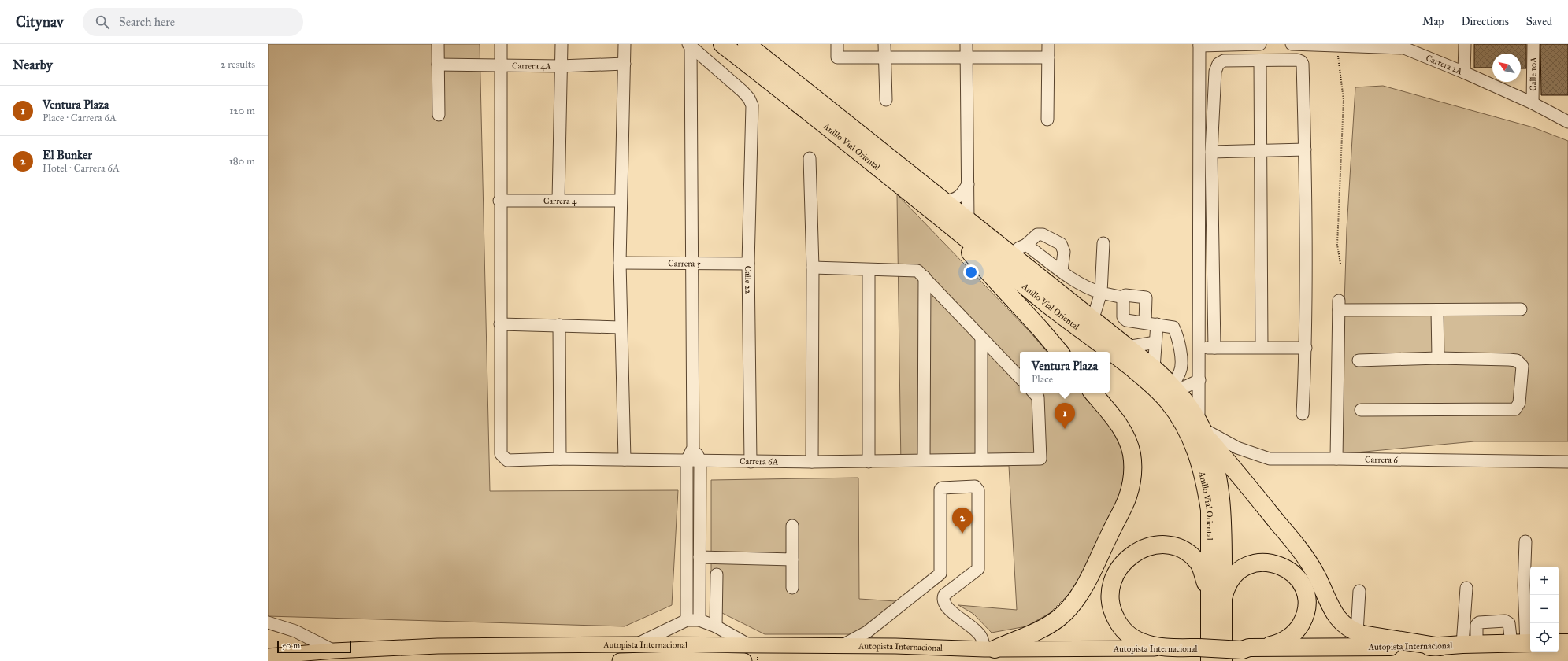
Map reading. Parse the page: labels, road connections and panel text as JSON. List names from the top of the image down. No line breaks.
{"streets":{"highway":["Anillo Vial Oriental","Autopista Internacional"],"street":["Carrera 2A","Carrera 4A","Calle 10A","Carrera 4","Carrera 5","Calle 22","Carrera 6","Carrera 6A"]},"crossings":[["Carrera 2A","Calle 10A"],["Anillo Vial Oriental","Carrera 6"],["Carrera 5","Calle 22"],["Calle 22","Carrera 6A"]],"scale_bar":"50 m","north":"top left","page":{"header":"Citynav","search":"Search here","nav":["Map","Directions","Saved"],"heading":["Nearby","2 results"],"list":[{"mark":"1","name":"Ventura Plaza","note":"Place · Carrera 6A","value":"120 m"},{"mark":"2","name":"El Bunker","note":"Hotel · Carrera 6A","value":"180 m"}],"popup":["Ventura Plaza","Place"],"pins":["1","2"],"map_buttons":["+","−"],"scale":"50 m"}}
